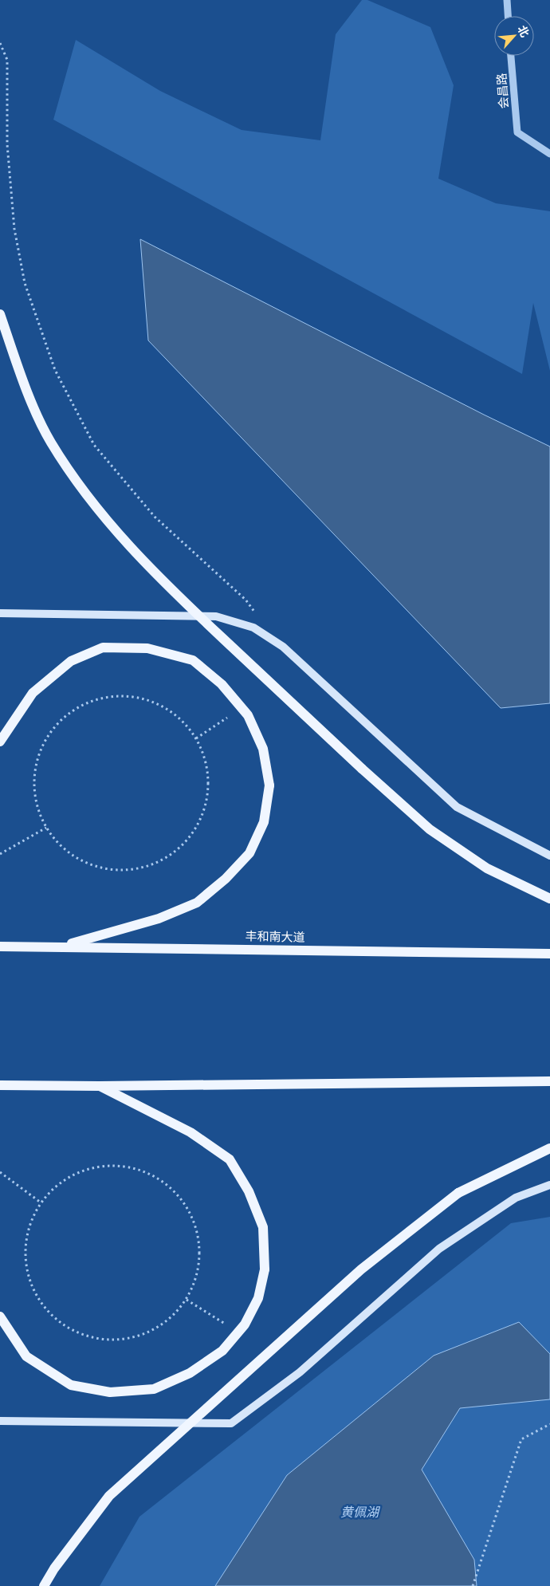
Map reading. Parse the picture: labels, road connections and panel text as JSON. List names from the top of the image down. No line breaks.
{"streets":{"main road":["丰和南大道"],"street":["会昌路"]},"water":["黄佩湖"],"north":"top right"}
